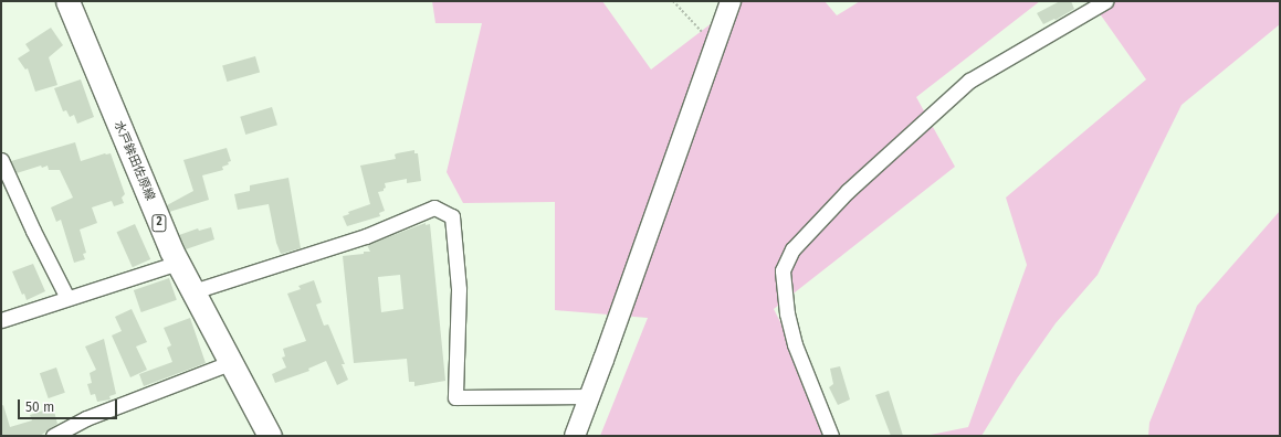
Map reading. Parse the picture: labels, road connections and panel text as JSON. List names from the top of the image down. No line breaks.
{"streets":{"main road":["水戸鉾田佐原線","2"]},"scale_bar":"50 m"}
